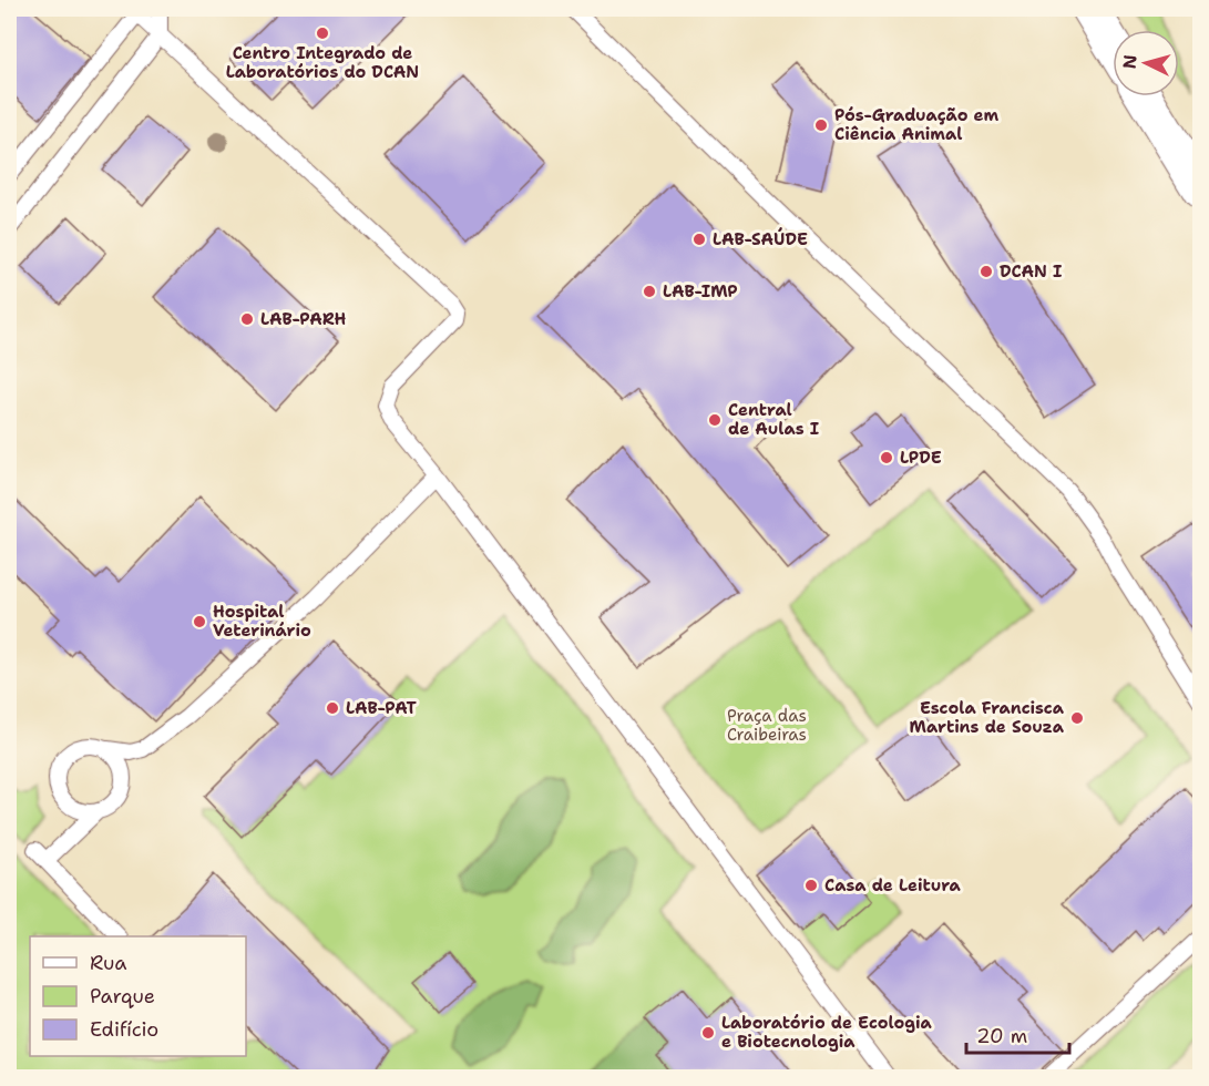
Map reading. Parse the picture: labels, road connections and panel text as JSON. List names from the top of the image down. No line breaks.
{"parks":["Praça das Craibeiras"],"places":["Centro Integrado de Laboratórios do DCAN","Pós-Graduação em Ciência Animal","LAB-SAÚDE","DCAN I","LAB-IMP","LAB-PARH","Central de Aulas I","LPDE","Hospital Veterinário","LAB-PAT","Escola Francisca Martins de Souza","Casa de Leitura","Laboratório de Ecologia e Biotecnologia"],"legend":["Rua","Parque","Edifício"],"scale_bar":"20 m","north":"left"}
